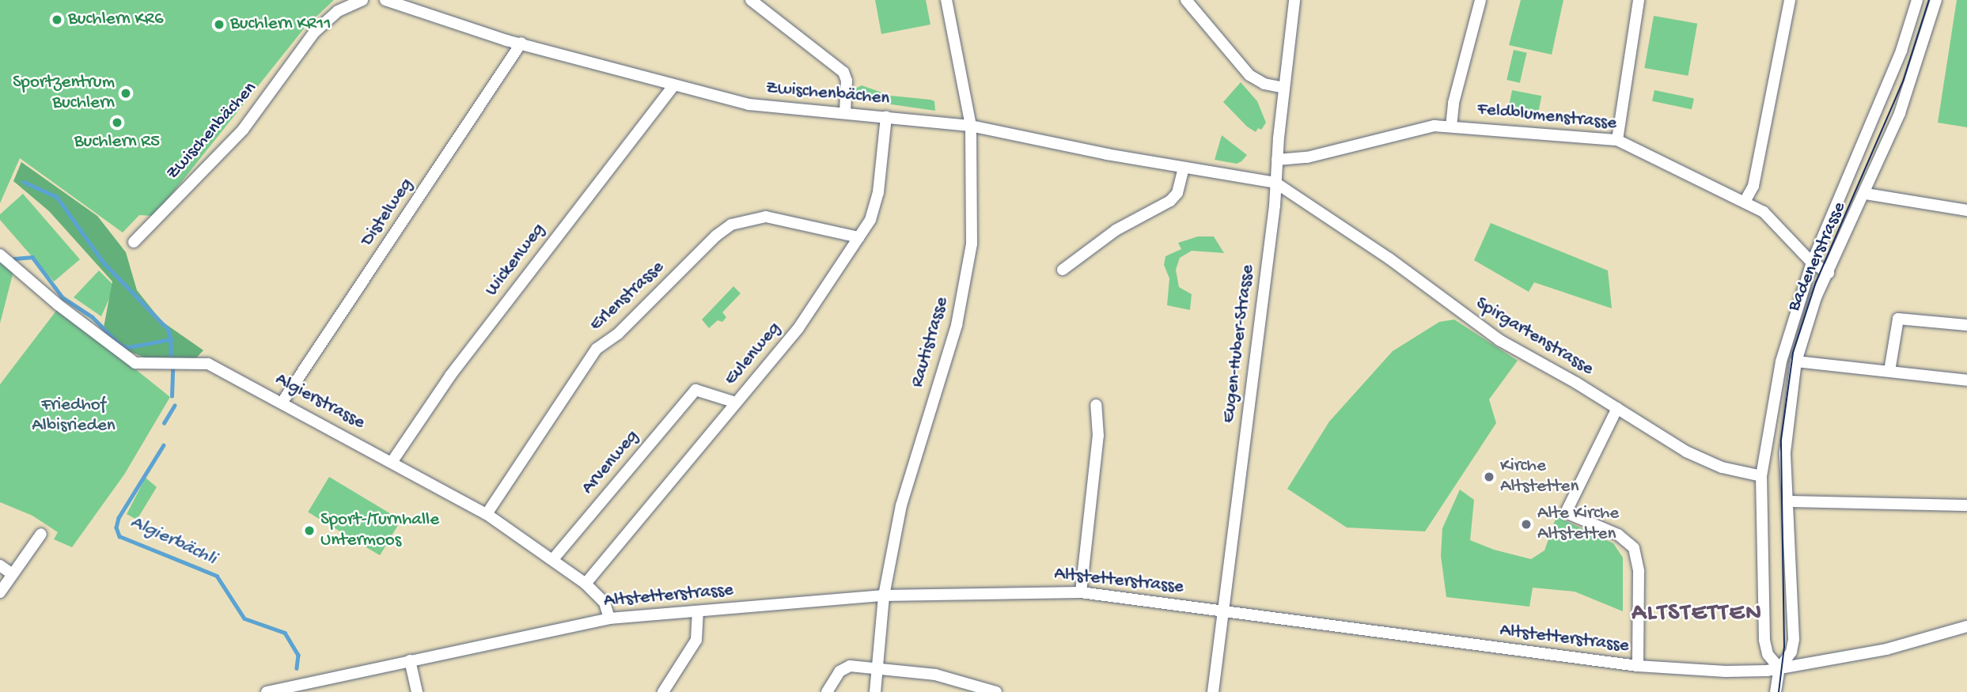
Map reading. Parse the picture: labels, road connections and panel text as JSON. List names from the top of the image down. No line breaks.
{"streets":{"street":["Zwischenbächen","Feldblumenstrasse","Distelweg","Badenerstrasse","Wickenweg","Erlenstrasse","Spirgartenstrasse","Rautistrasse","Eugen-Huber-Strasse","Eulenweg","Algierstrasse","Arvenweg","Altstetterstrasse"]},"crossings":[["Zwischenbächen","Distelweg"],["Zwischenbächen","Wickenweg"],["Zwischenbächen","Spirgartenstrasse"],["Zwischenbächen","Rautistrasse"],["Zwischenbächen","Eugen-Huber-Strasse"],["Zwischenbächen","Eulenweg"],["Feldblumenstrasse","Badenerstrasse"],["Feldblumenstrasse","Eugen-Huber-Strasse"],["Distelweg","Algierstrasse"],["Badenerstrasse","Spirgartenstrasse"],["Badenerstrasse","Altstetterstrasse"],["Wickenweg","Algierstrasse"],["Erlenstrasse","Eulenweg"],["Erlenstrasse","Algierstrasse"],["Spirgartenstrasse","Eugen-Huber-Strasse"],["Rautistrasse","Altstetterstrasse"],["Eugen-Huber-Strasse","Altstetterstrasse"],["Eulenweg","Algierstrasse"],["Eulenweg","Arvenweg"],["Algierstrasse","Arvenweg"],["Algierstrasse","Altstetterstrasse"]],"districts":["ALTSTETTEN"],"water":["Algierbächli"],"parks":["Friedhof Albisrieden"],"places":["Buchlern KR6","Buchlern KR11","Sportzentrum Buchlern","Buchlern R5","Kirche Altstetten","Alte Kirche Altstetten","Sport-/Turnhalle Untermoos"]}
